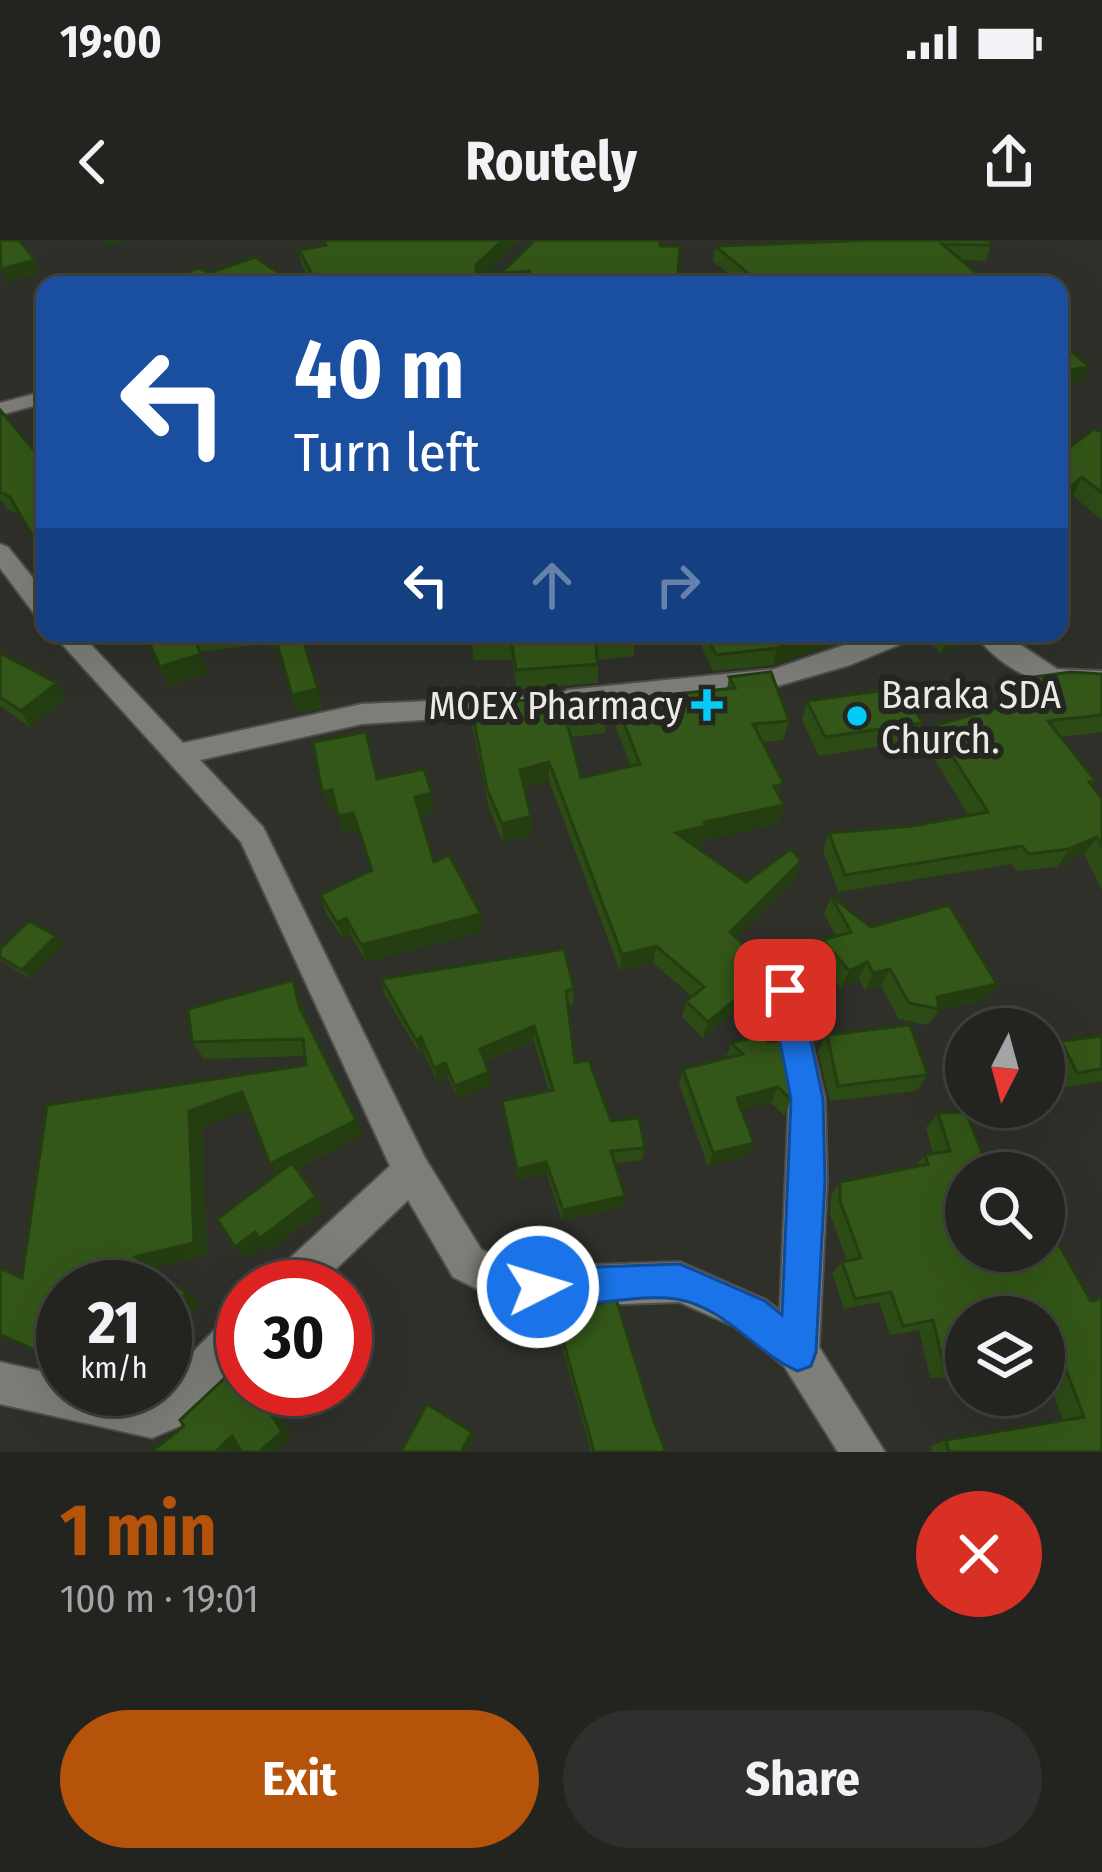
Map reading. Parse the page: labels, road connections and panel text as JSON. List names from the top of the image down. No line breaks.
{"places":{"health":["MOEX Pharmacy"],"other":["Baraka SDA Church."]},"north":"bottom","page":{"status":"19:00","header":"Routely","turn":["40 m","Turn left"],"speed":"21 km/h","limit":"30","heading":["1 min","100 m · 19:01"],"buttons":["Exit","Share"]}}
